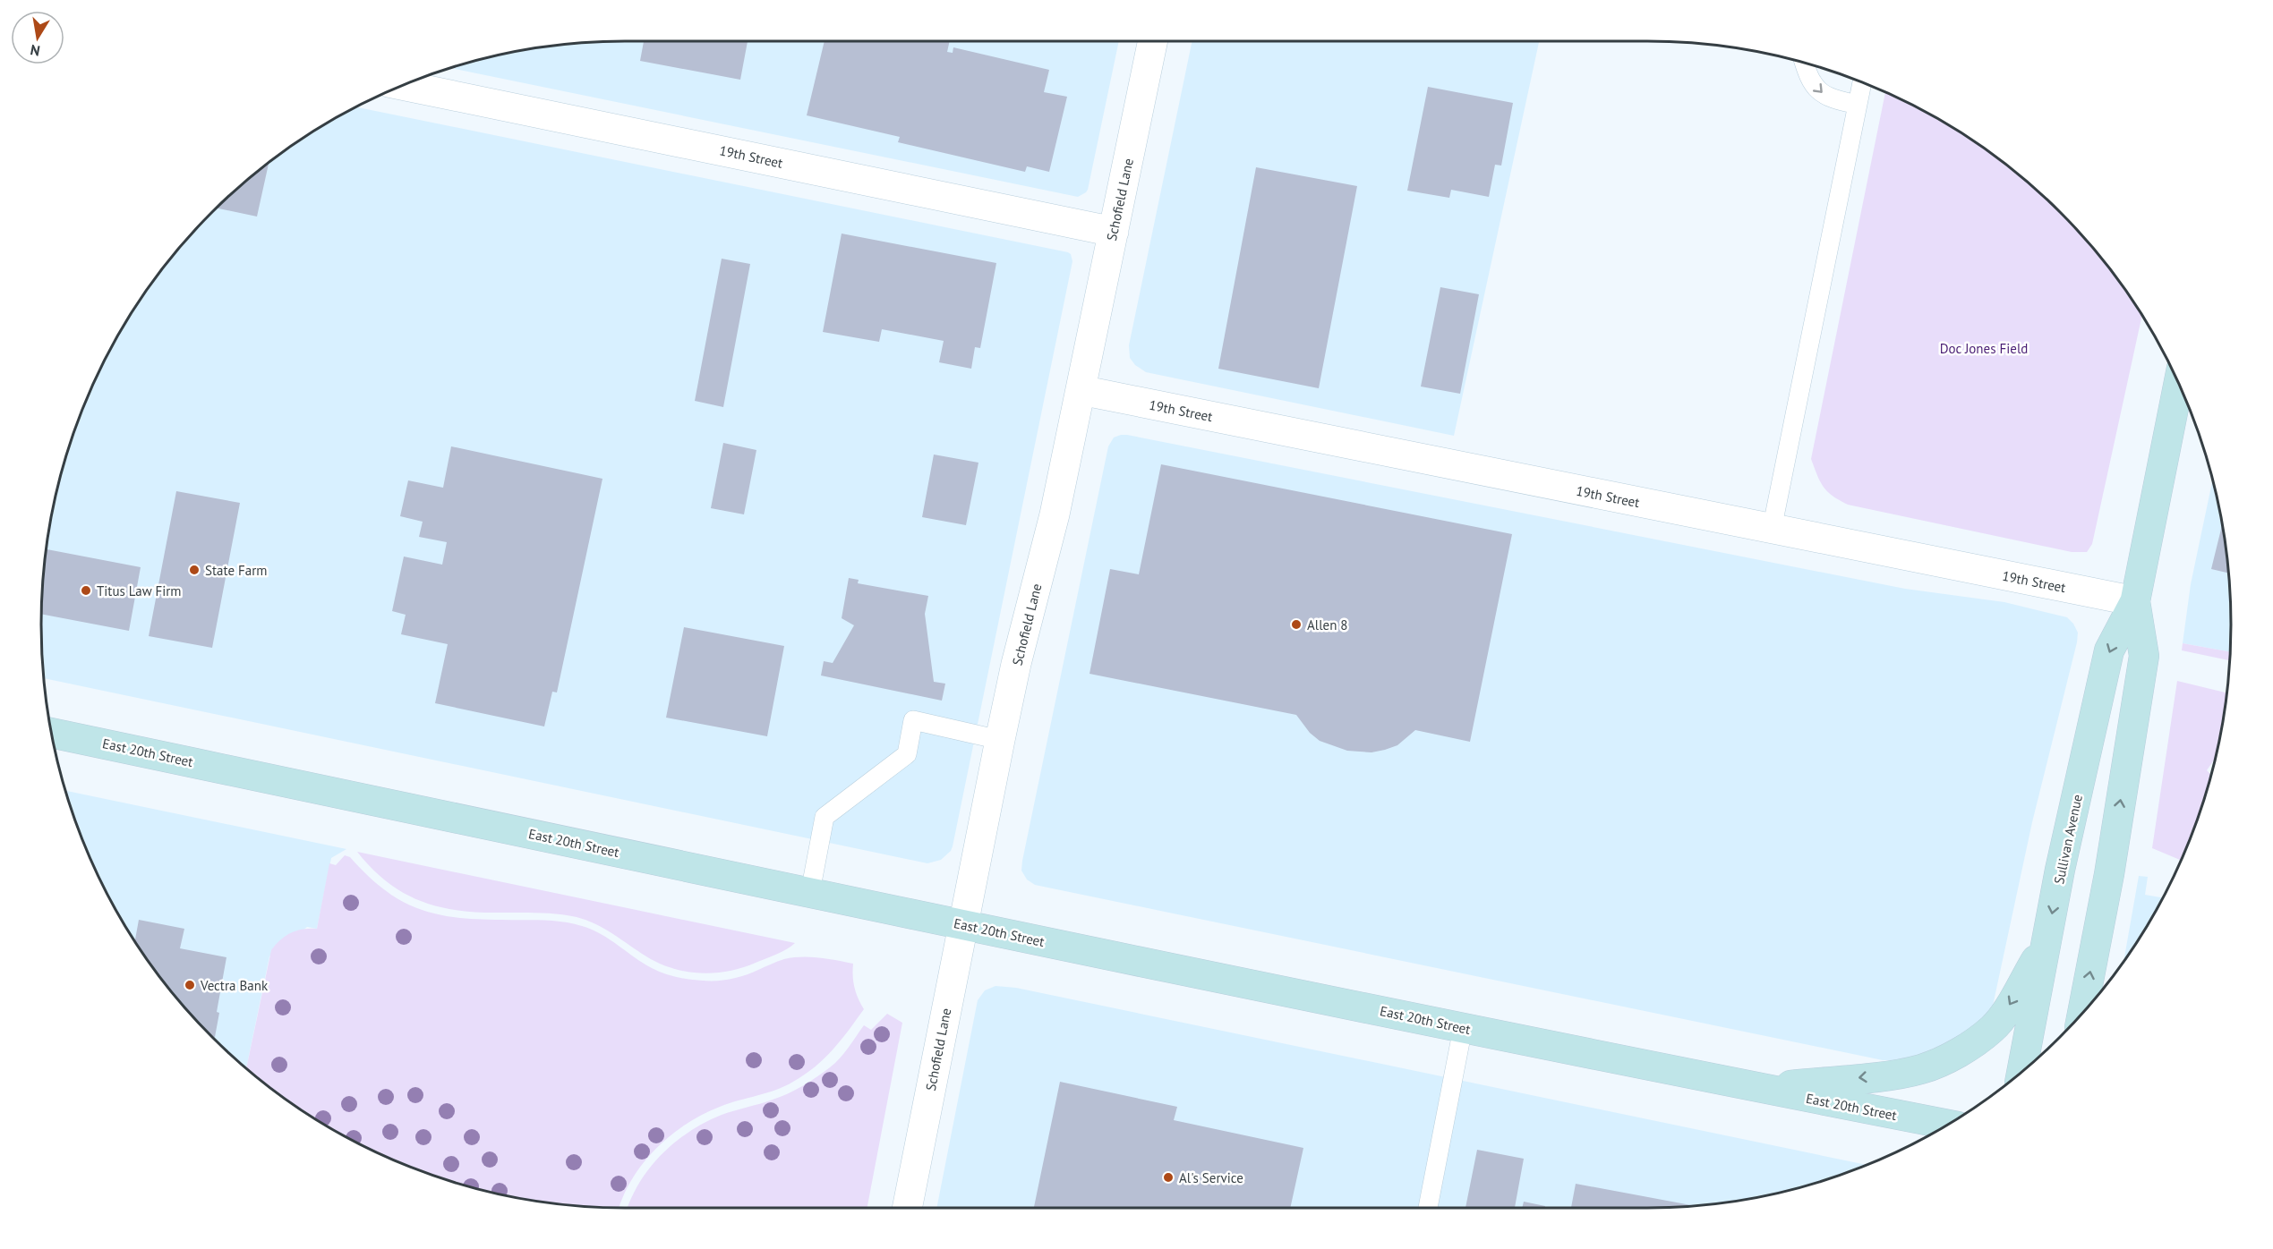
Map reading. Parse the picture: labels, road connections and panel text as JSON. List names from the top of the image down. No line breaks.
{"streets":{"main road":["East 20th Street","Sullivan Avenue"],"street":["19th Street","Schofield Lane"]},"crossings":[["19th Street","Schofield Lane"],["19th Street","Sullivan Avenue"],["Schofield Lane","East 20th Street"]],"parks":["Doc Jones Field"],"places":["State Farm","Titus Law Firm","Allen 8","Vectra Bank","Al's Service"],"north":"bottom"}
